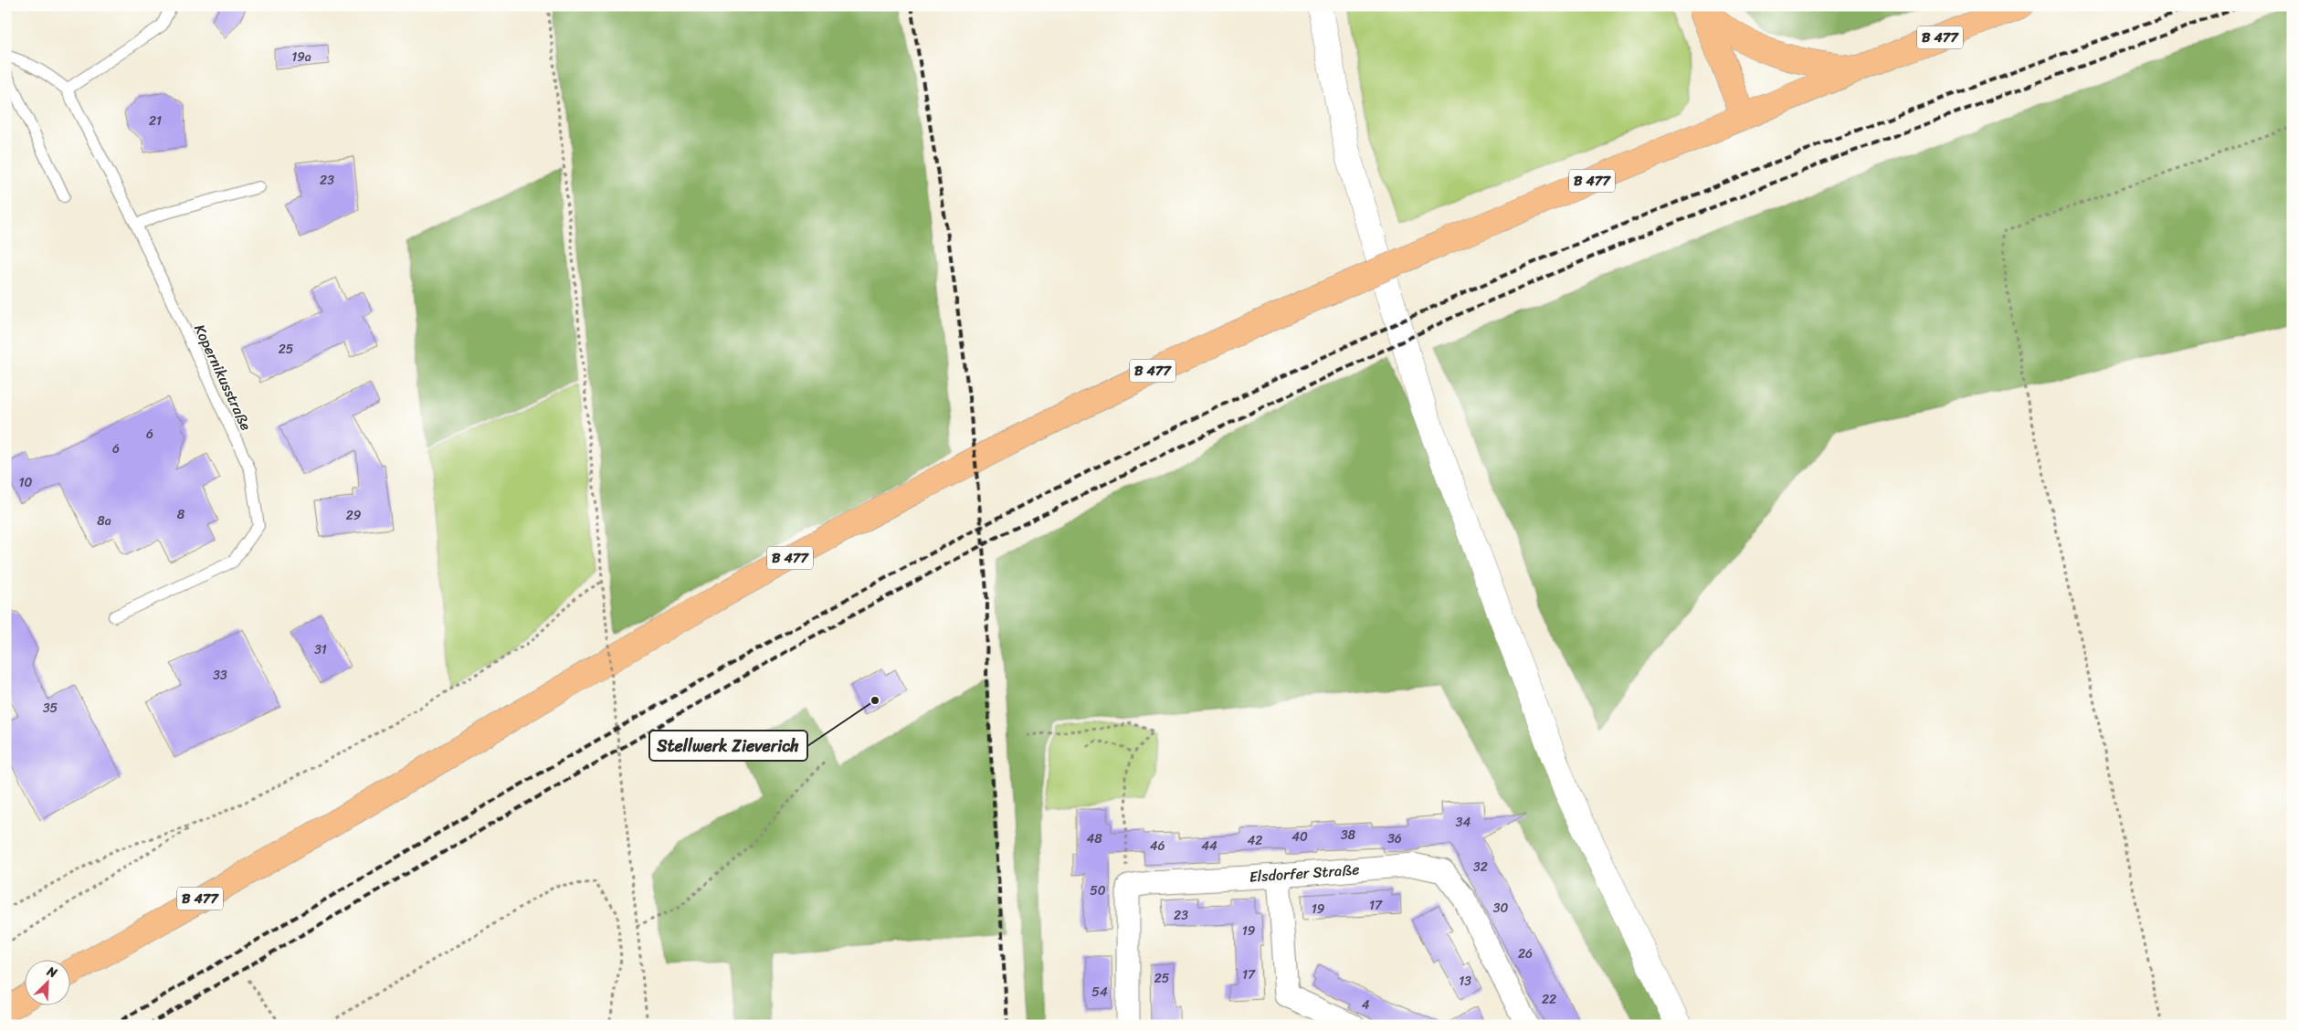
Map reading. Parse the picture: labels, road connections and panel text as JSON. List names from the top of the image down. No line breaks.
{"streets":{"main road":["B 477"],"street":["Elsdorfer Straße"],"lane":["Kopernikusstraße"]},"places":["Stellwerk Zieverich"],"house_numbers":["19a","21","23","25","6","6","10","8","29","8a","31","33","35","34","38","40","48","36","42","46","44","32","50","17","30","19","23","19","26","17","25","13","54","22","4"],"north":"top right"}
